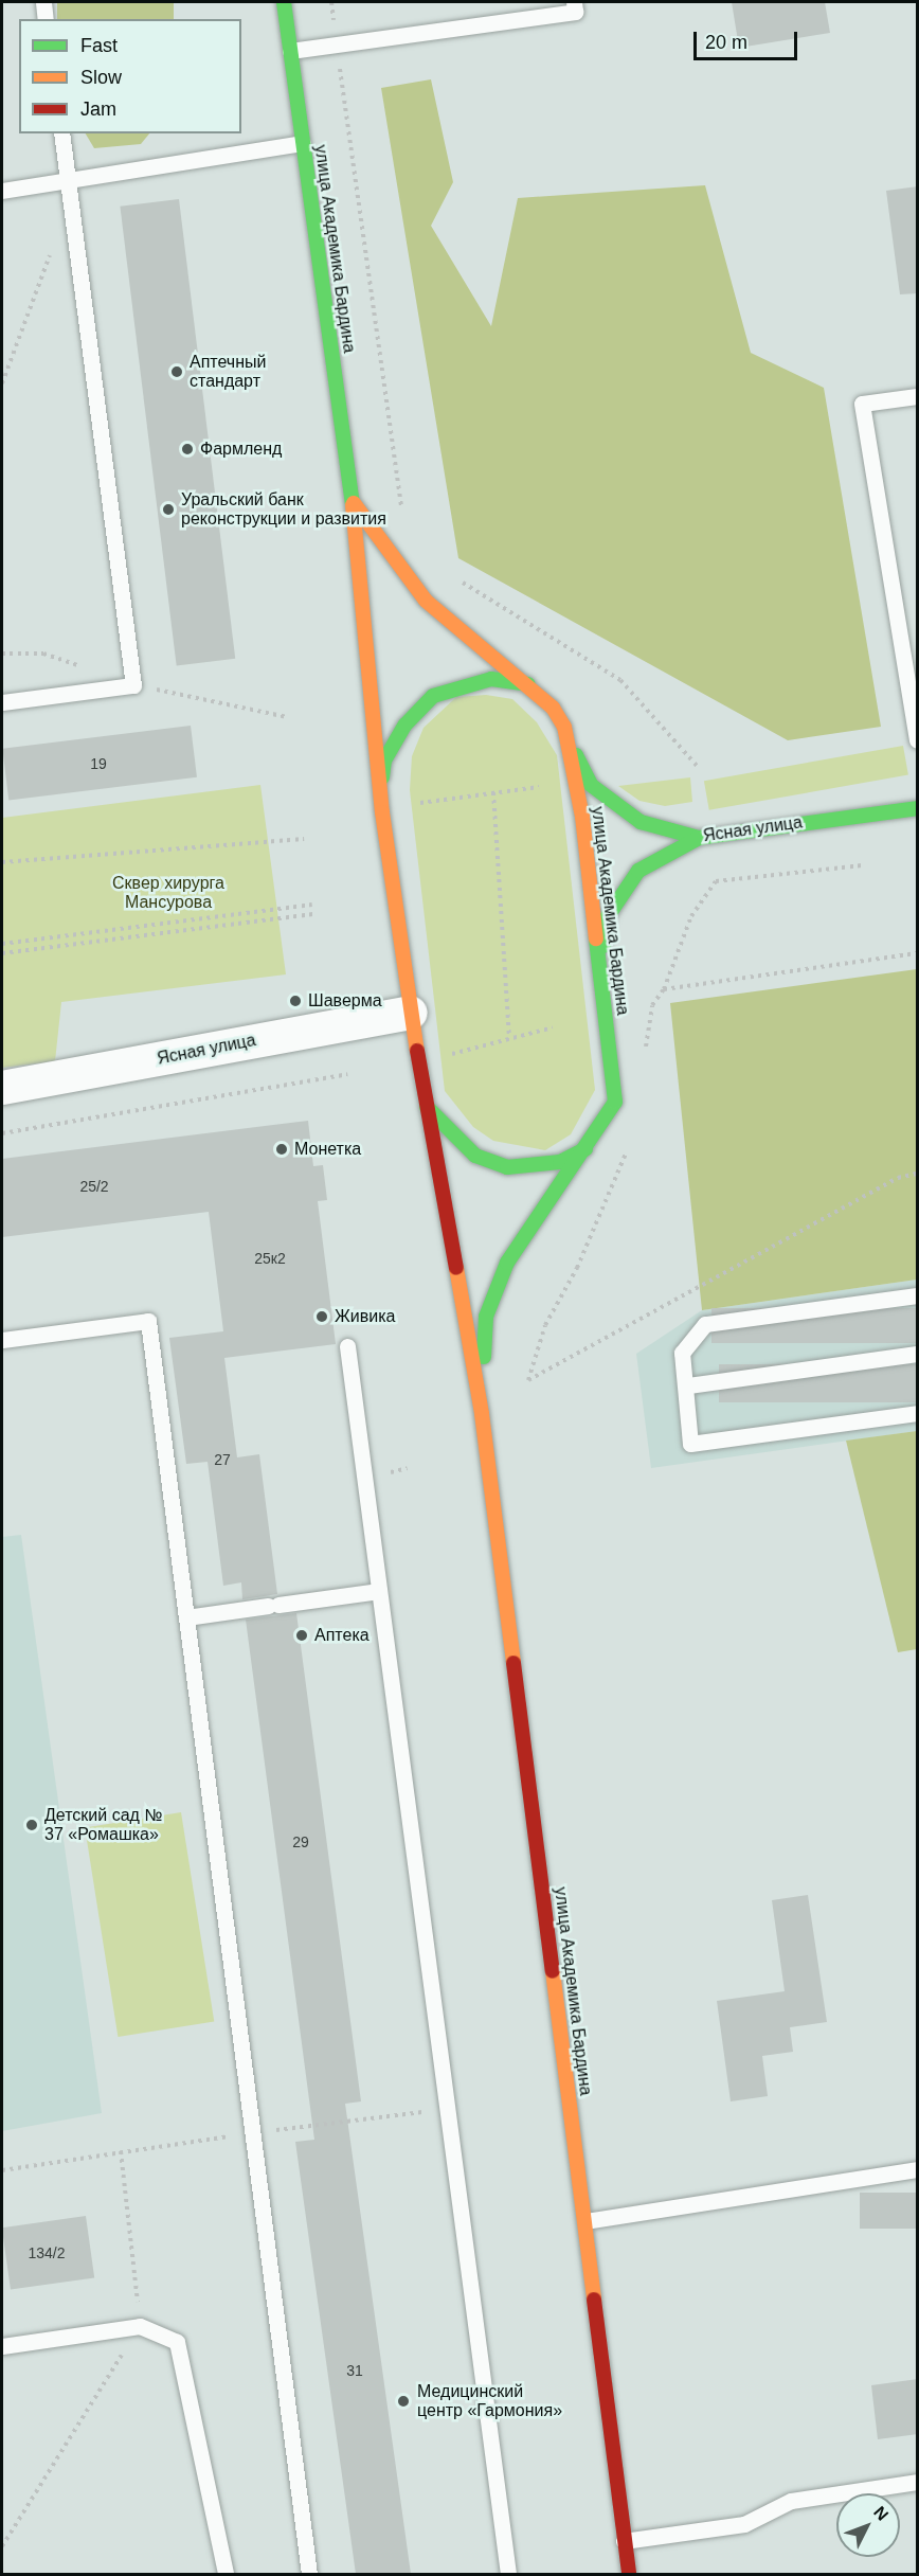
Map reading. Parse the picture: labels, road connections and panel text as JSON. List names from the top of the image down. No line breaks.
{"streets":{"street":["улица Академика Бардина","Ясная улица"]},"crossings":[["улица Академика Бардина","Ясная улица"]],"parks":["Сквер хирурга Мансурова"],"places":["Аптечный стандарт","Фармленд","Уральский банк реконструкции и развития","Шаверма","Монетка","Живика","Аптека","Детский сад № 37 «Ромашка»","Медицинский центр «Гармония»"],"house_numbers":["19","25/2","25к2","27","29","134/2","31"],"legend":["Fast","Slow","Jam"],"scale_bar":"20 m","north":"top right"}
